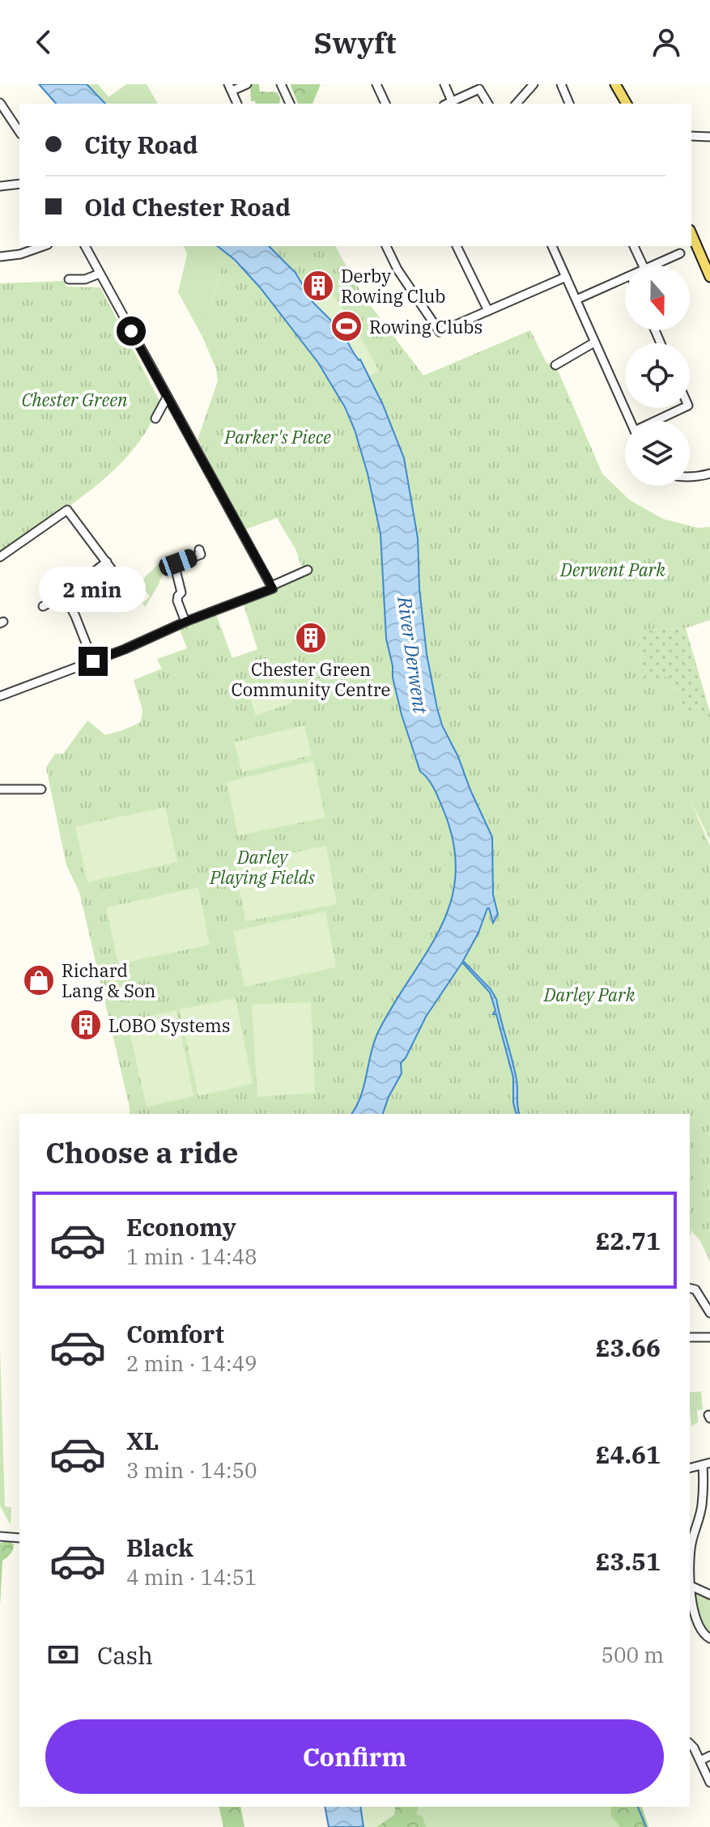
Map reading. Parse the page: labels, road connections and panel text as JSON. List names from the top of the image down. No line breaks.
{"water":["River Derwent"],"parks":["Chester Green","Parker's Piece","Derwent Park","Darley Playing Fields","Darley Park"],"places":{"building":["Derby Rowing Club","Chester Green Community Centre","LOBO Systems"],"sports":["Rowing Clubs"],"shop":["Richard Lang & Son"]},"north":"bottom","page":{"header":"Swyft","banner":["City Road","Old Chester Road"],"bubble":"2 min","heading":"Choose a ride","list":[{"name":"Economy","note":"1 min · 14:48","value":"£2.71"},{"name":"Comfort","note":"2 min · 14:49","value":"£3.66"},{"name":"XL","note":"3 min · 14:50","value":"£4.61"},{"name":"Black","note":"4 min · 14:51","value":"£3.51"}],"pay":["Cash","500 m"],"buttons":"Confirm"}}
